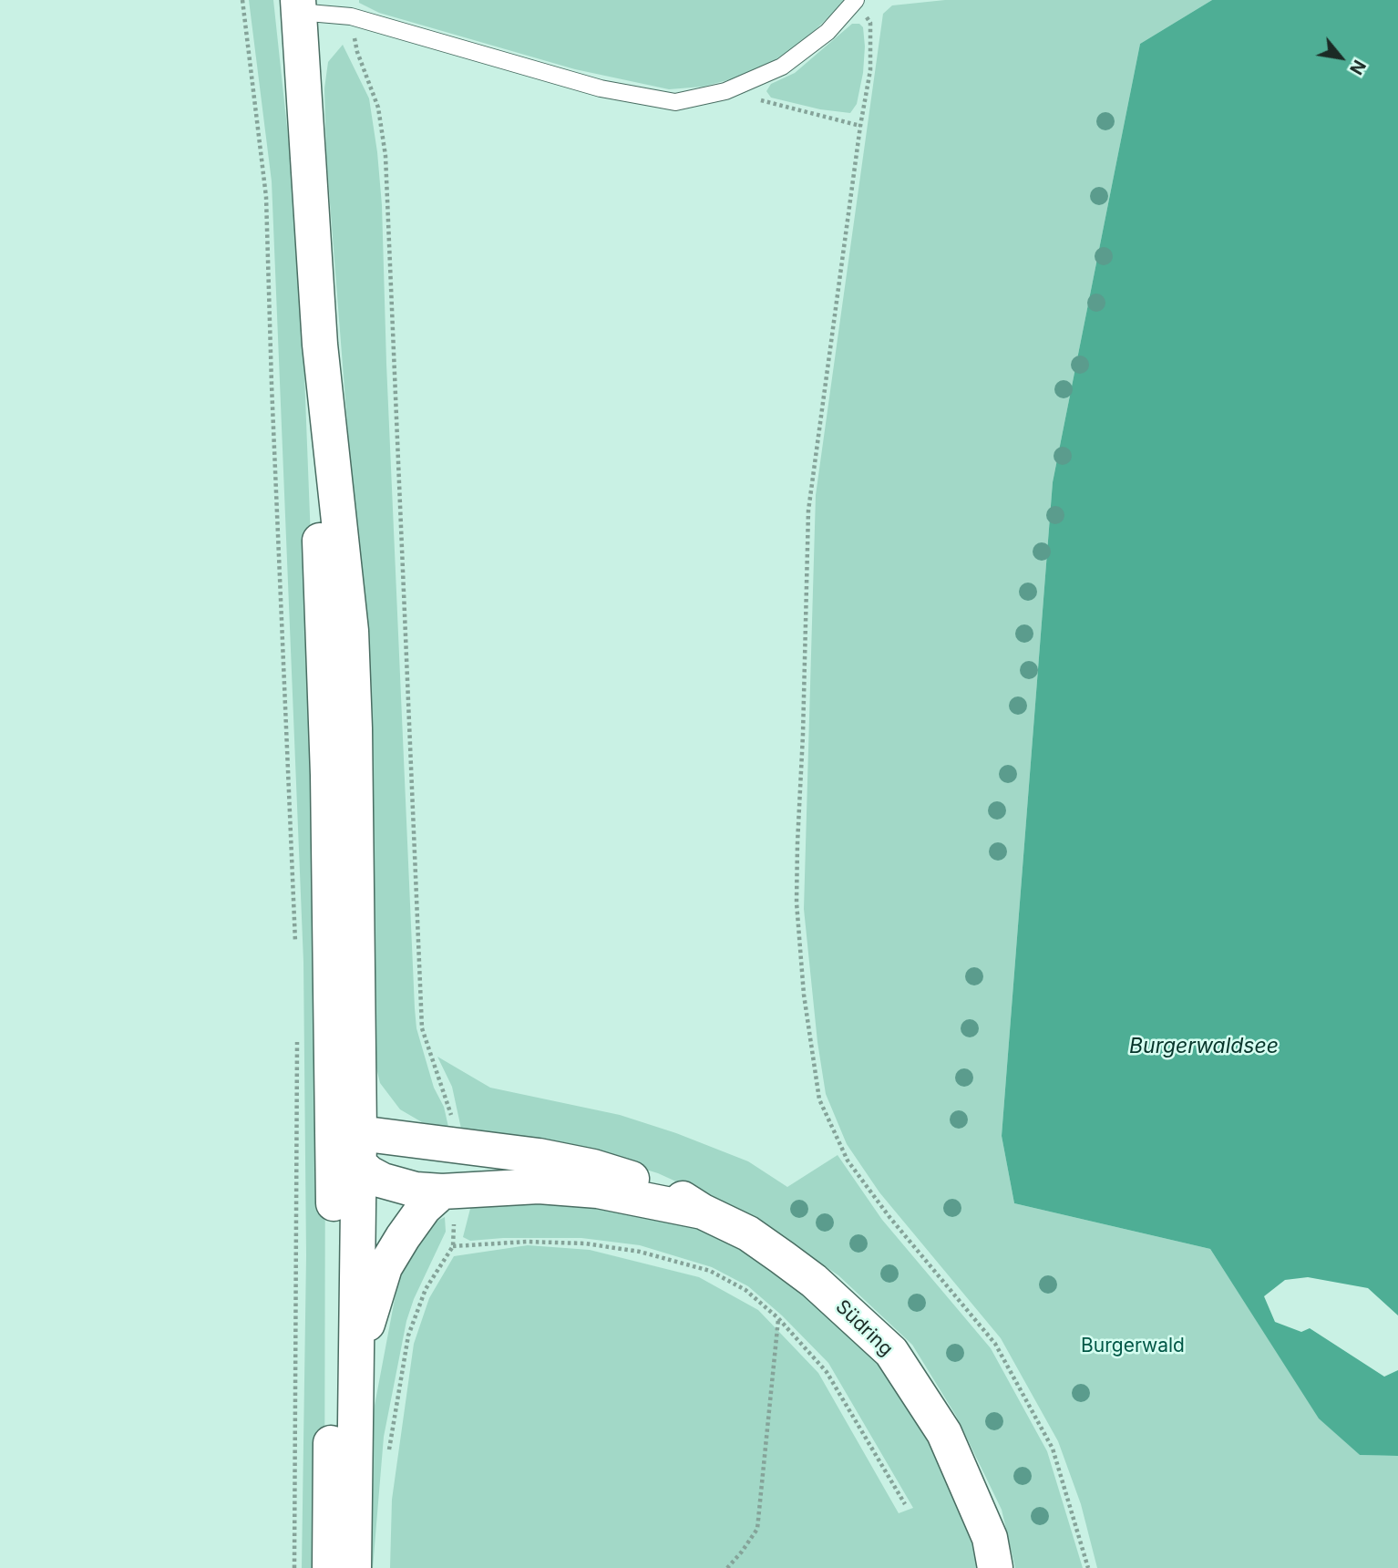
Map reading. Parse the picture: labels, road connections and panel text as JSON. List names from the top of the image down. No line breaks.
{"streets":{"main road":["Südring"]},"water":["Burgerwaldsee"],"parks":["Burgerwald"],"north":"bottom right"}
